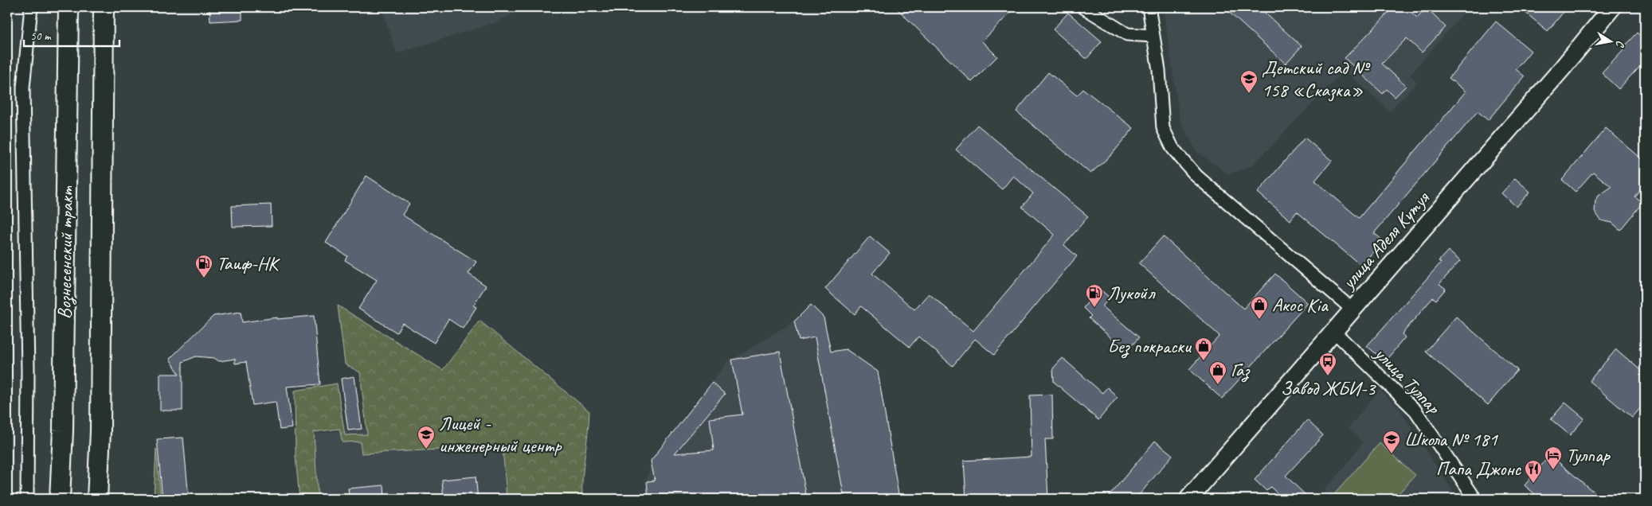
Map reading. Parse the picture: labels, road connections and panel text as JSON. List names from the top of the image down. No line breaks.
{"streets":{"main road":["улица Аделя Кутуя","Вознесенский тракт"],"street":["улица Тулпар"]},"crossings":[["улица Аделя Кутуя","улица Тулпар"]],"places":{"school or university":["Детский сад № 158 «Сказка»","Лицей - инженерный центр","Школа № 181"],"fuel station":["Таиф-НК","Лукойл"],"shop":["Акос Kia","Без покраски","Газ"],"bus stop":["Завод ЖБИ-3"],"hotel":["Тулпар"],"restaurant":["Папа Джонс"]},"scale_bar":"50 m","north":"right"}
